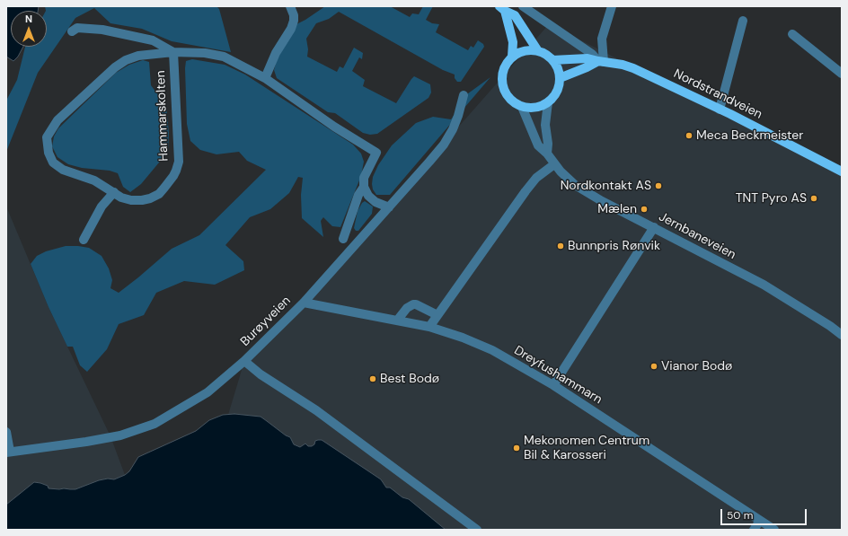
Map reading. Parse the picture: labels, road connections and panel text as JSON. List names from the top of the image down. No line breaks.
{"streets":{"main road":["Nordstrandveien"],"street":["Hammarskolten","Jernbaneveien","Burøyveien","Dreyfushammarn"]},"crossings":[["Nordstrandveien","Jernbaneveien"],["Burøyveien","Dreyfushammarn"]],"places":["Meca Beckmeister","Nordkontakt AS","TNT Pyro AS","Mælen","Bunnpris Rønvik","Vianor Bodø","Best Bodø","Mekonomen Centrum Bil & Karosseri"],"scale_bar":"50 m","north":"top"}
